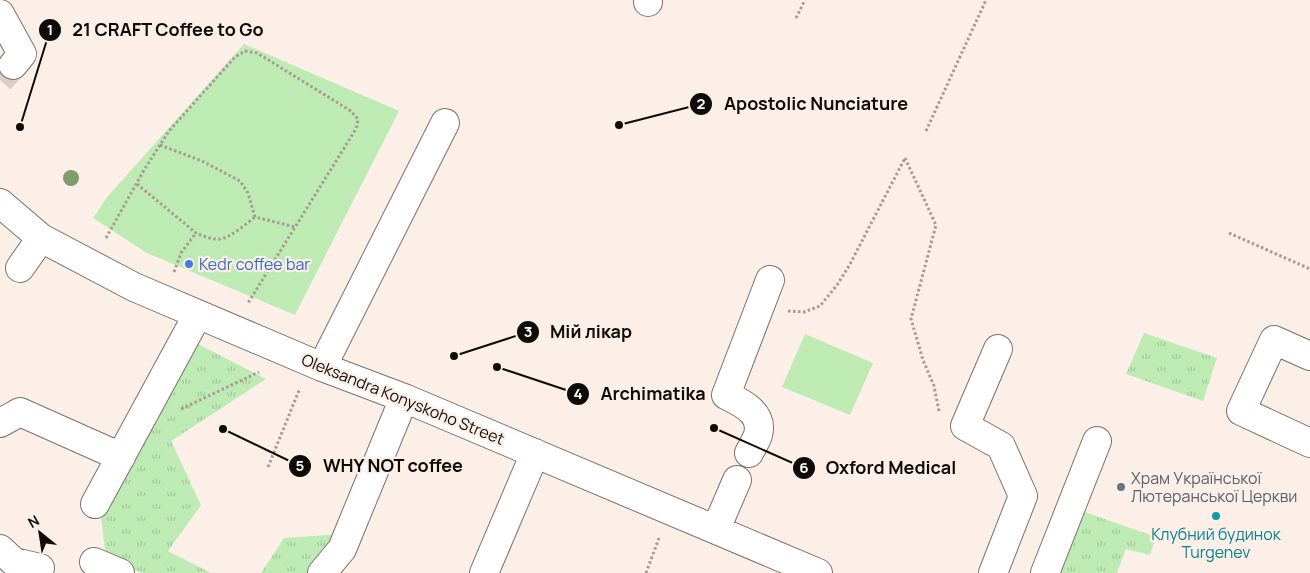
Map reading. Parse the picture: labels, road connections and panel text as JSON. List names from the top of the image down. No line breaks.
{"streets":{"street":["Oleksandra Konyskoho Street"]},"places":["Apostolic Nunciature","21 CRAFT Coffee to Go","Kedr coffee bar","Мій лікар","Archimatika","Oxford Medical","WHY NOT coffee","Храм Української Лютеранської Церкви","Клубний будинок Turgenev"],"north":"top left"}
